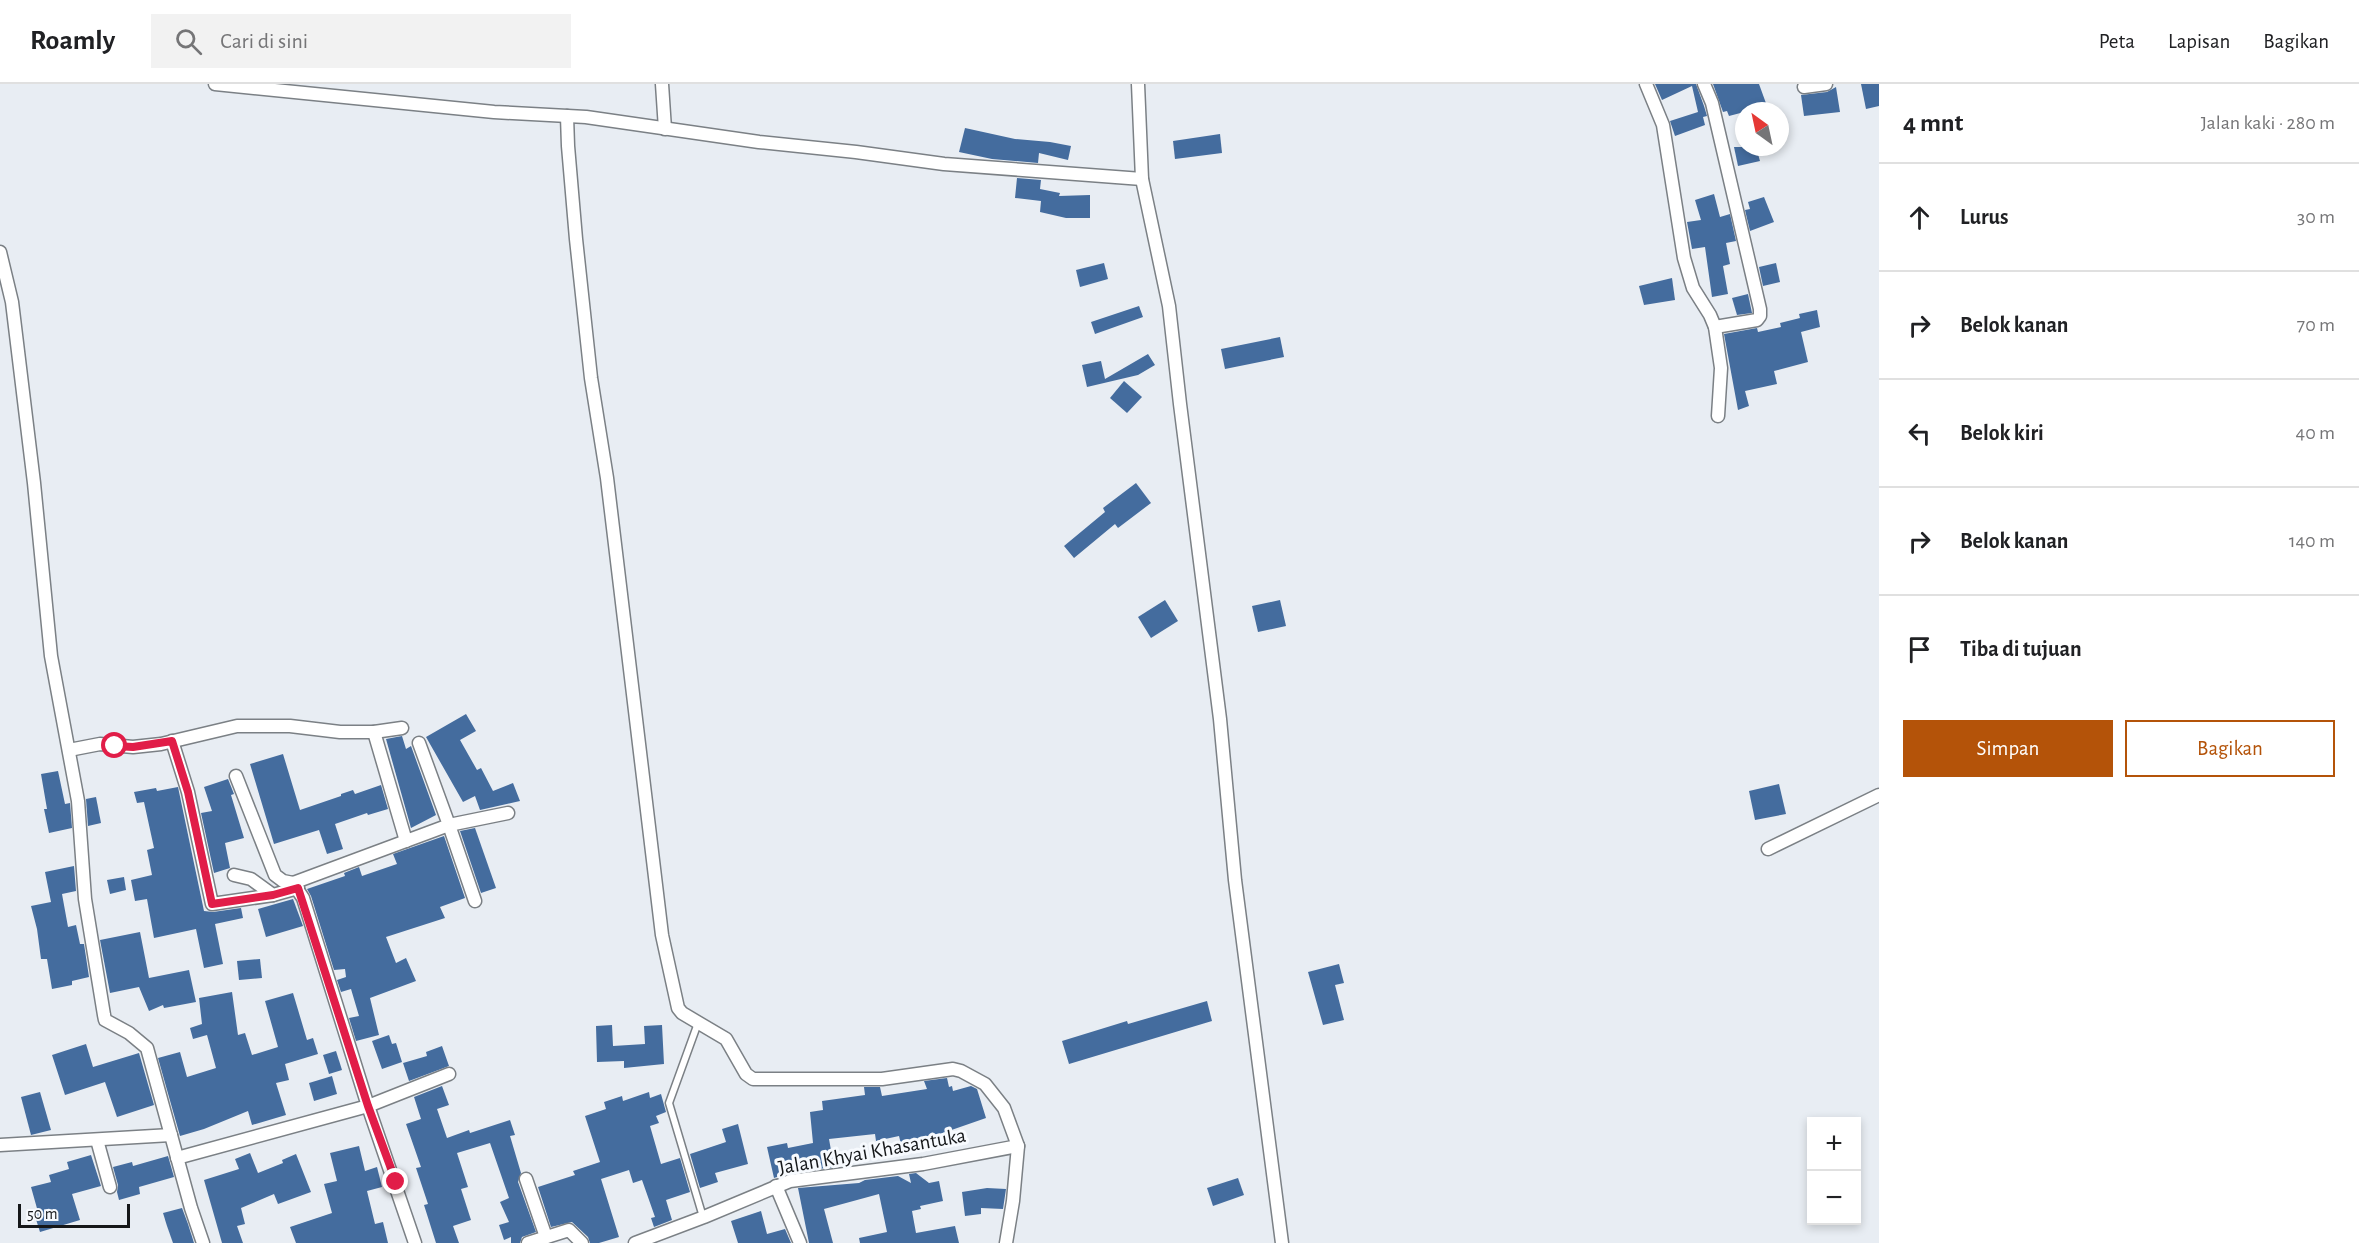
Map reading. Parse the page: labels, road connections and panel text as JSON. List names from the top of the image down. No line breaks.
{"streets":{"street":["Jalan Khyai Khasantuka"]},"scale_bar":"50 m","north":"top left","page":{"header":"Roamly","search":"Cari di sini","nav":["Peta","Lapisan","Bagikan"],"heading":["4 mnt","Jalan kaki · 280 m"],"list":[["Lurus","30 m"],["Belok kanan","70 m"],["Belok kiri","40 m"],["Belok kanan","140 m"],"Tiba di tujuan"],"buttons":["Simpan","Bagikan"],"map_buttons":["+","−"],"scale":"50 m"}}
